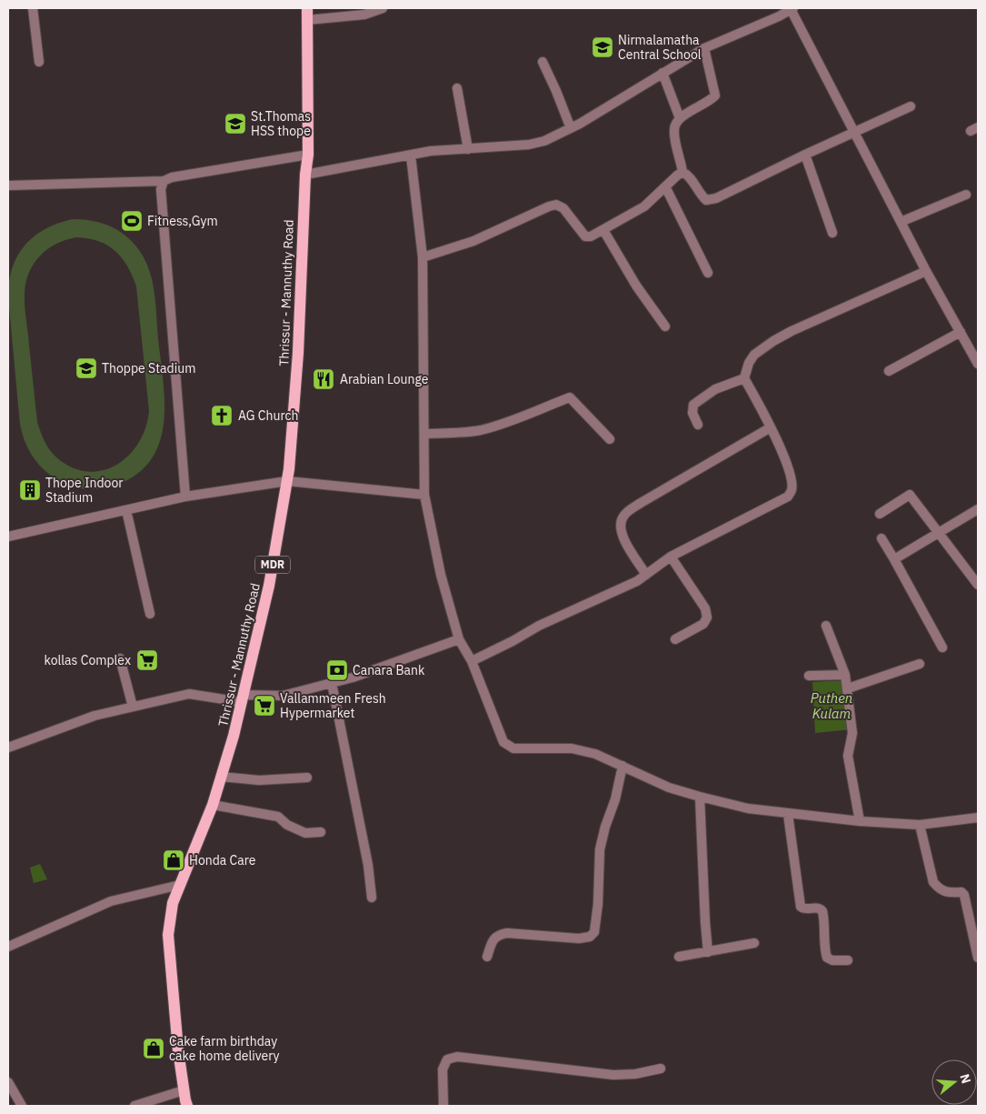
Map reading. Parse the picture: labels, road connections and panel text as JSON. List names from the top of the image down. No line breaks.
{"streets":{"main road":["Thrissur - Mannuthy Road","MDR"]},"water":["Puthen Kulam"],"places":{"school or university":["Nirmalamatha Central School","St.Thomas HSS thope","Thoppe Stadium"],"sports":["Fitness,Gym"],"restaurant":["Arabian Lounge"],"church":["AG Church"],"building":["Thope Indoor Stadium"],"supermarket":["kollas Complex","Vallammeen Fresh Hypermarket"],"bank":["Canara Bank"],"shop":["Honda Care","Cake farm birthday cake home delivery"]},"north":"right"}
